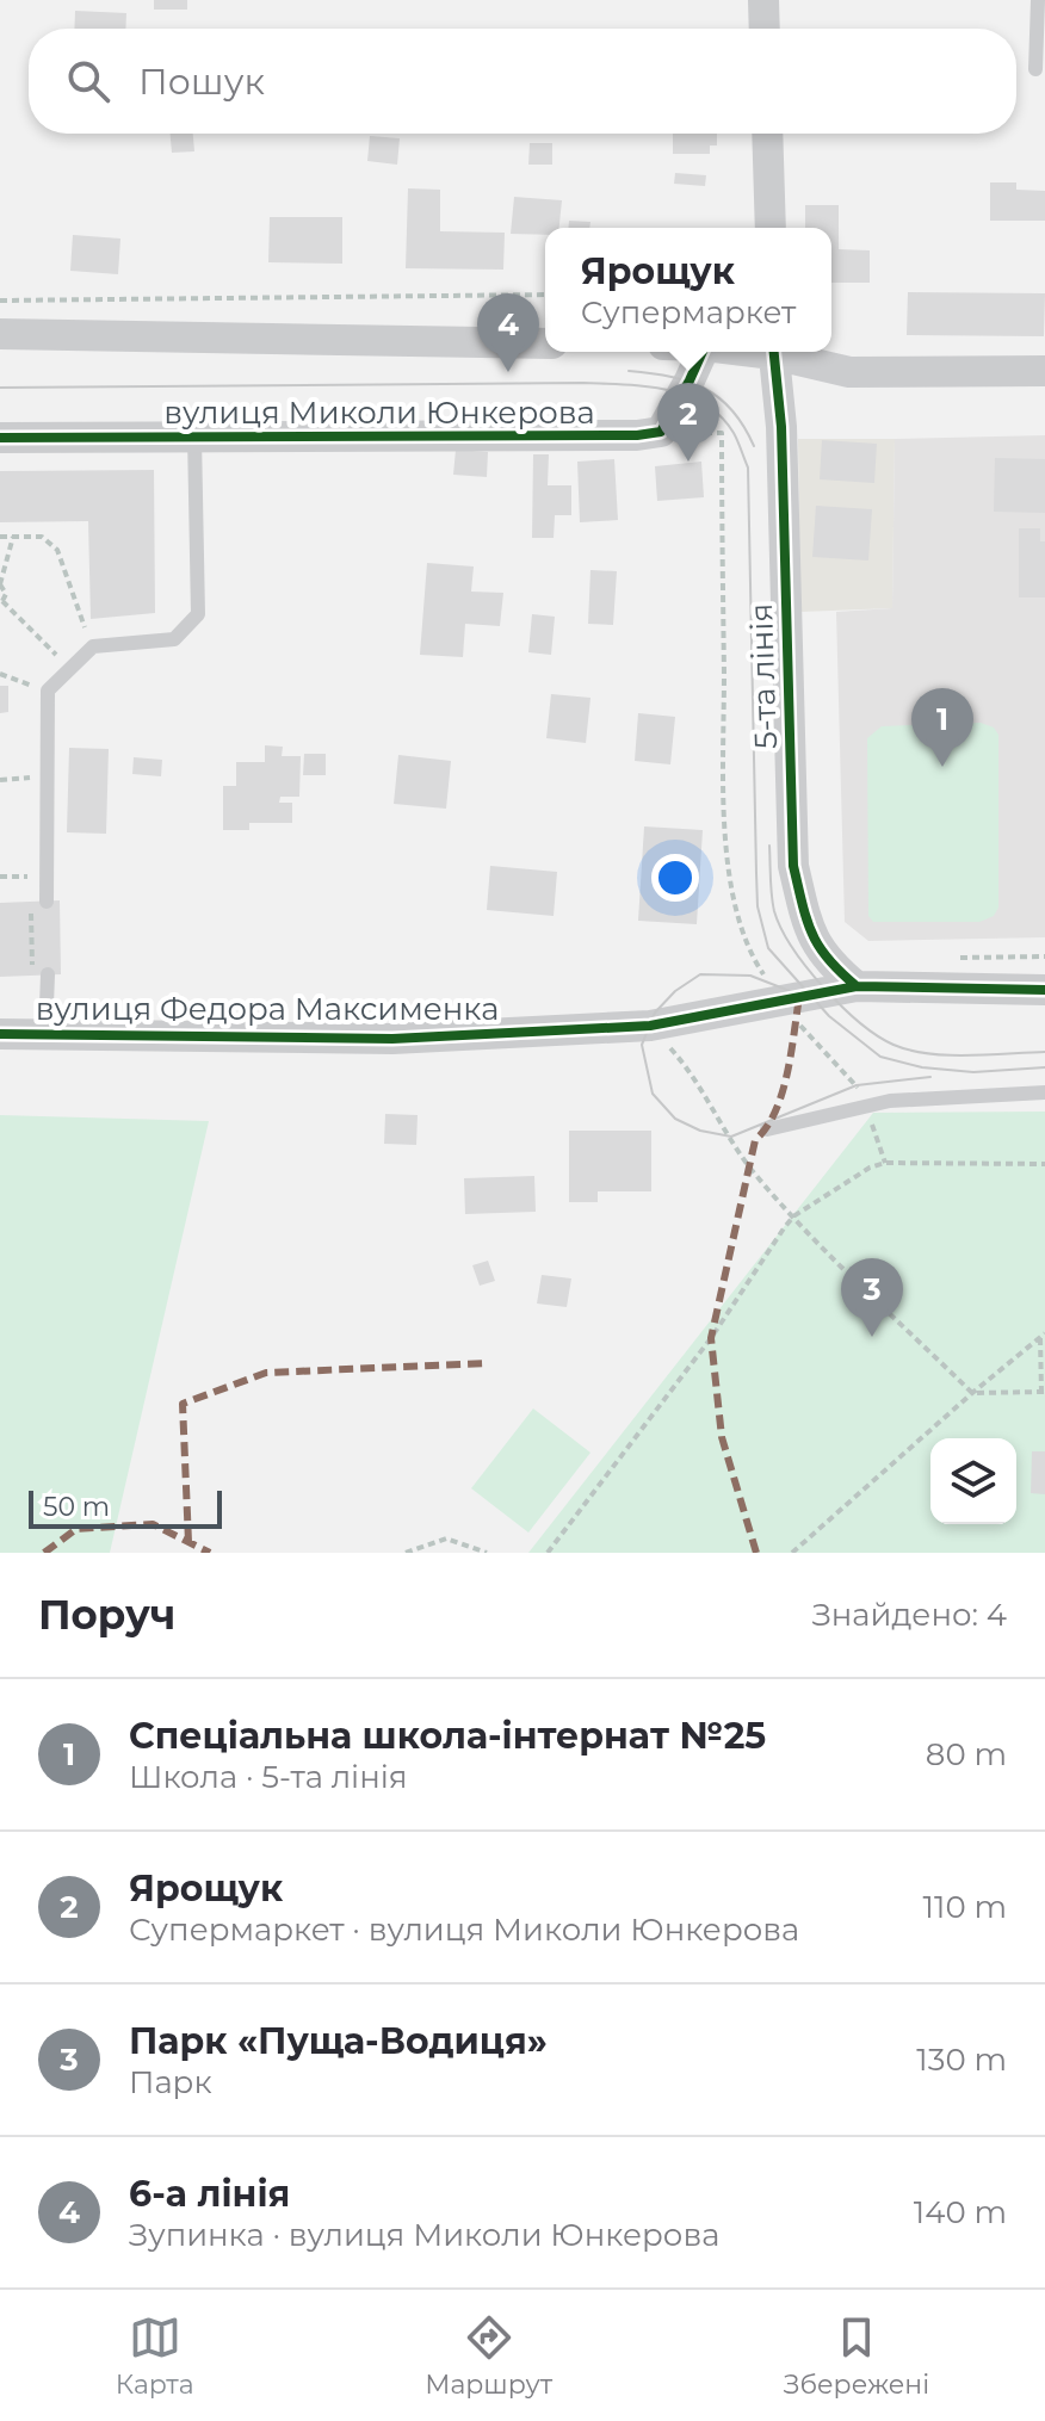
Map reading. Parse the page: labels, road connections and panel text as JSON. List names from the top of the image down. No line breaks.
{"streets":{"street":["вулиця Миколи Юнкерова","5-та лінія","вулиця Федора Максименка"]},"crossings":[["5-та лінія","вулиця Федора Максименка"]],"scale_bar":"50 m","page":{"search":"Пошук","popup":["Ярощук","Супермаркет"],"pins":["4","2","1","3"],"scale":"50 m","heading":["Поруч","Знайдено: 4"],"list":[{"mark":"1","name":"Спеціальна школа-інтернат №25","note":"Школа · 5-та лінія","value":"80 m"},{"mark":"2","name":"Ярощук","note":"Супермаркет · вулиця Миколи Юнкерова","value":"110 m"},{"mark":"3","name":"Парк «Пуща-Водиця»","note":"Парк","value":"130 m"},{"mark":"4","name":"6-а лінія","note":"Зупинка · вулиця Миколи Юнкерова","value":"140 m"}],"nav":["Карта","Маршрут","Збережені"]}}
